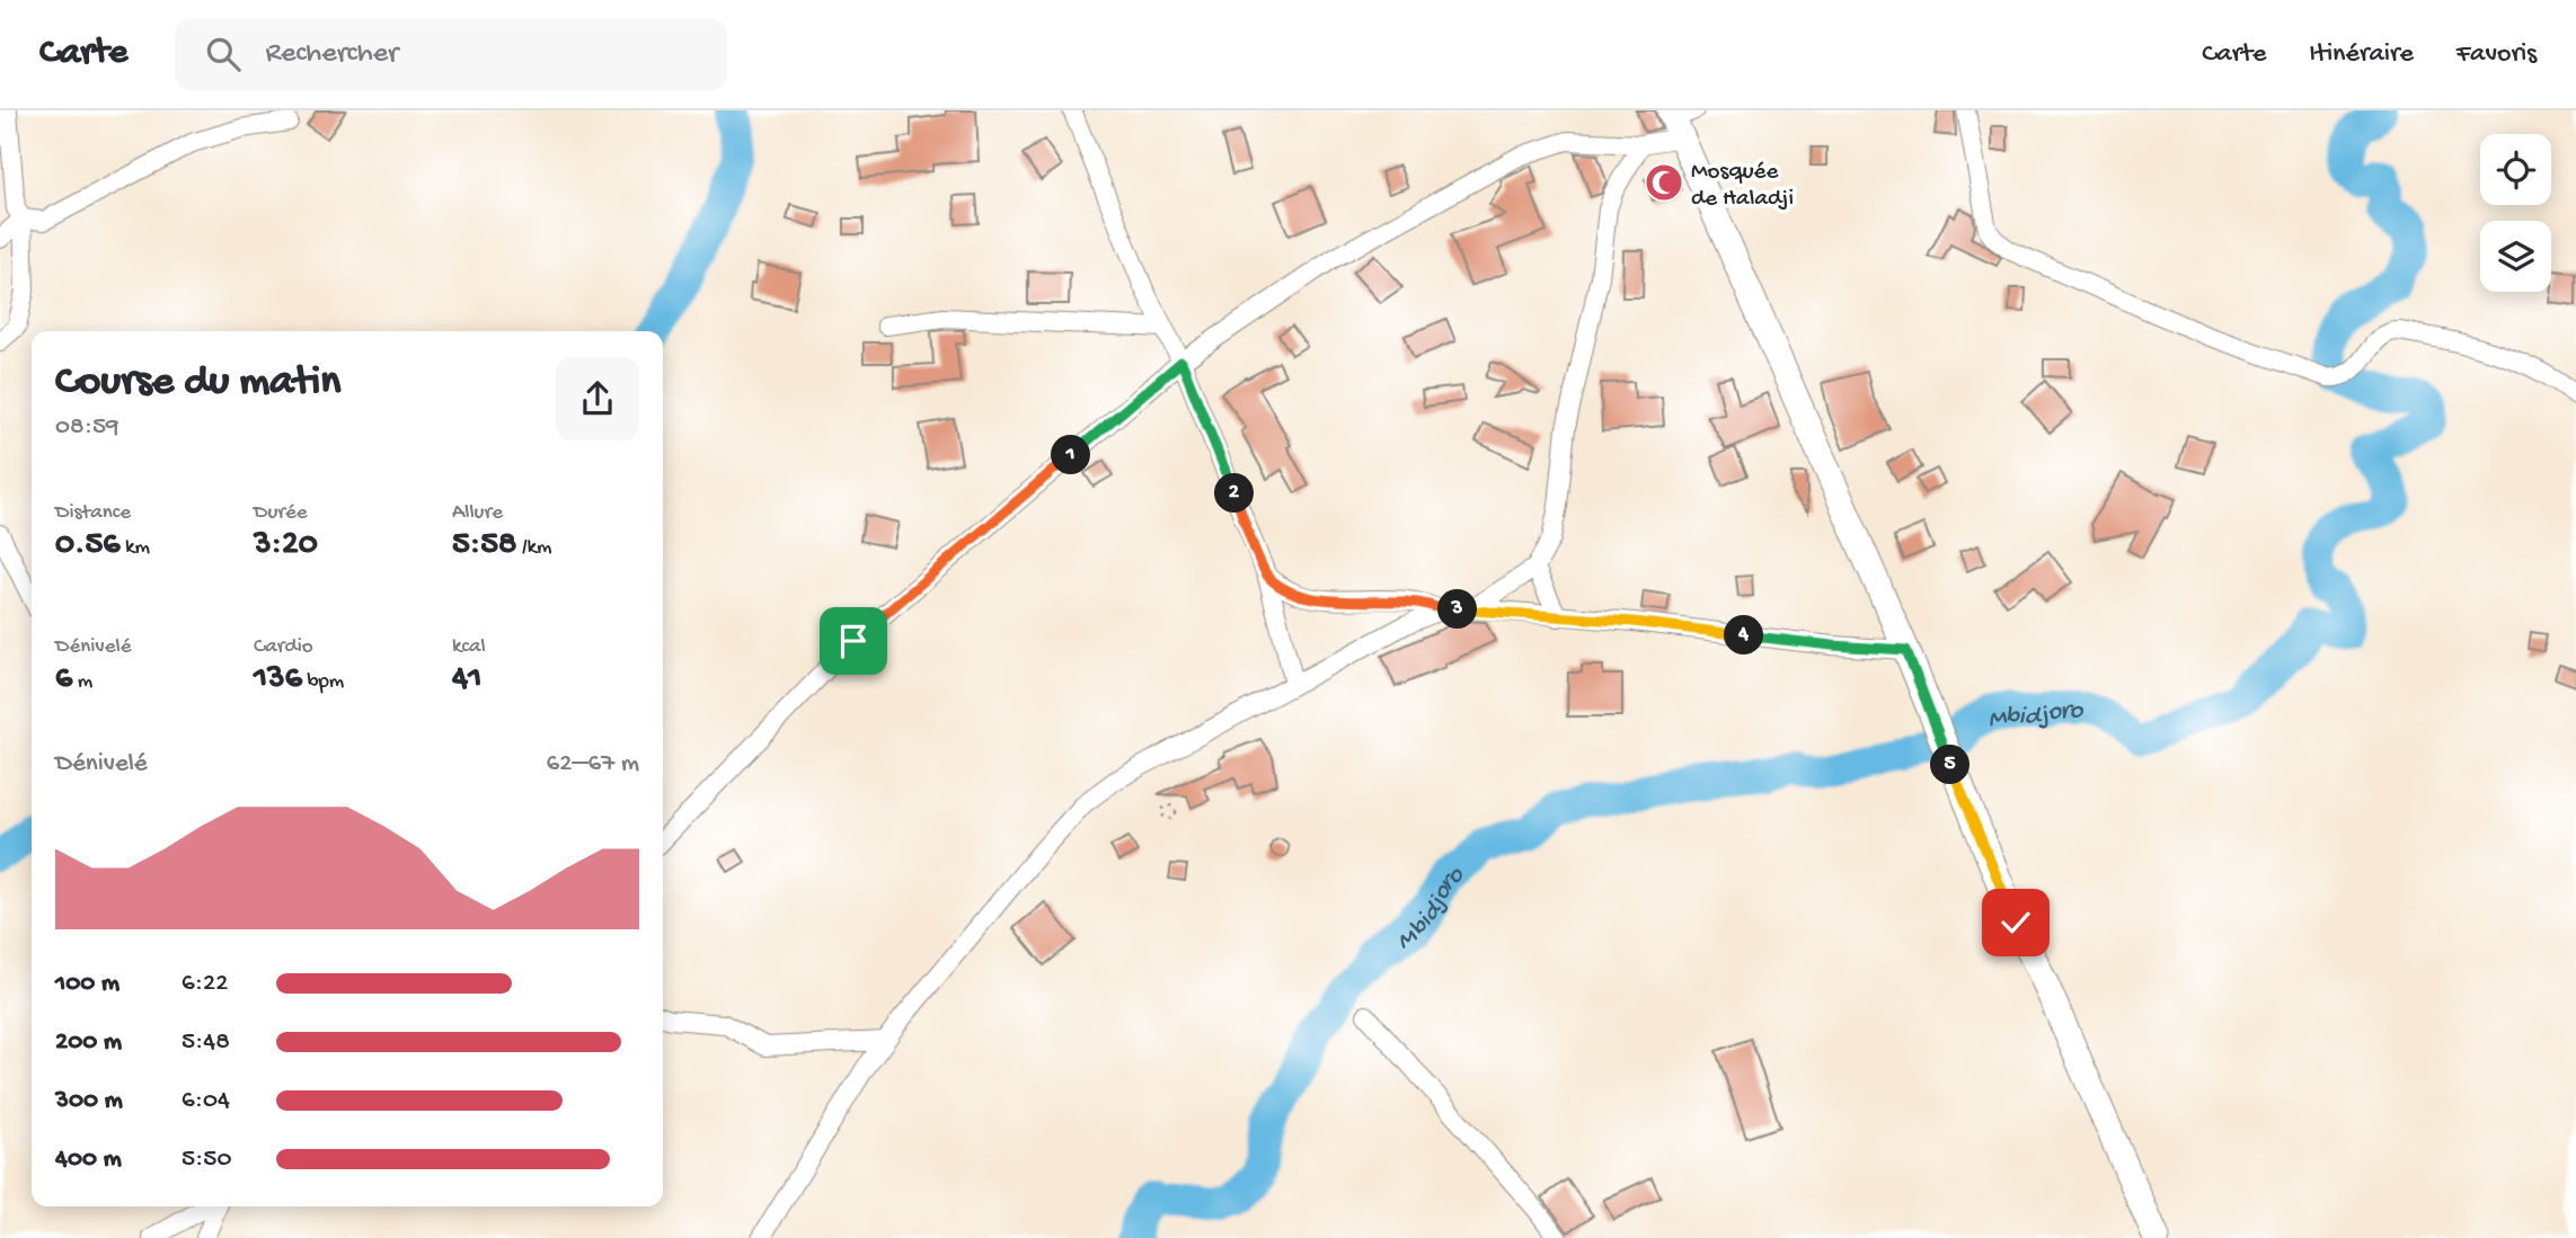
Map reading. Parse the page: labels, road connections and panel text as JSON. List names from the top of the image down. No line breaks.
{"water":["Mbidjoro"],"places":{"mosque":["Mosquée de Haladji"]},"page":{"header":"Carte","search":"Rechercher","nav":["Carte","Itinéraire","Favoris"],"heading":["Course du matin","08:59"],"pins":["1","2","3","4","5"],"stats":[["Distance","0.56 km"],["Durée","3:20"],["Allure","5:58 /km"],["Dénivelé","6 m"],["Cardio","136 bpm"],["kcal","41"]],"chart":["Dénivelé","62–67 m"],"list":[{"name":"100 m","note":"6:22"},{"name":"200 m","note":"5:48"},{"name":"300 m","note":"6:04"},{"name":"400 m","note":"5:50"}]}}
